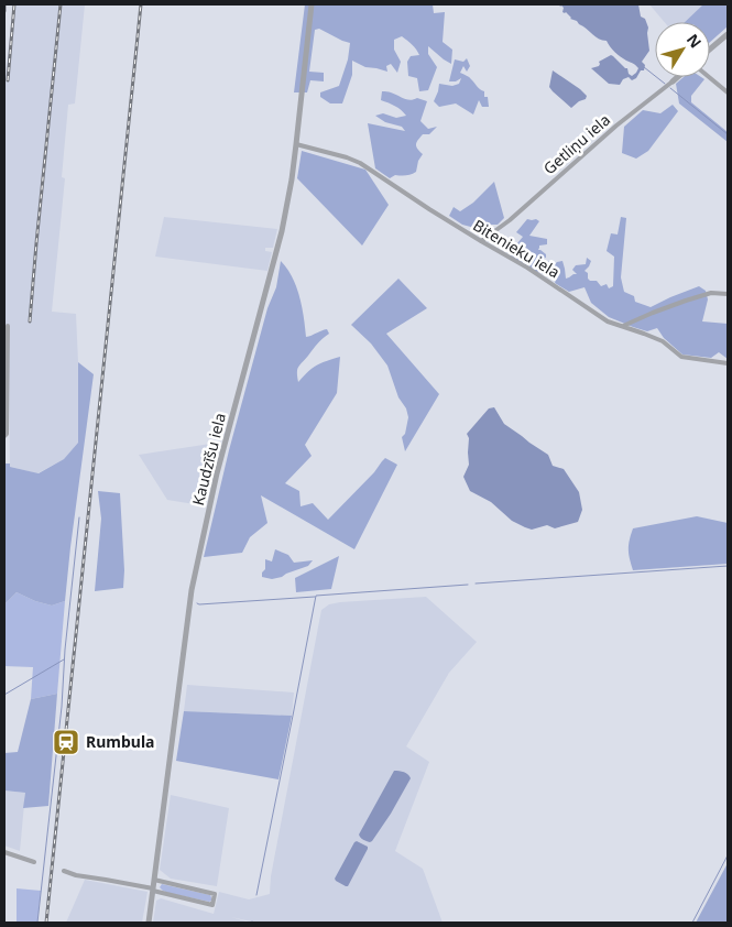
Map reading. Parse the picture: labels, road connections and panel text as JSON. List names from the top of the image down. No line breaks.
{"streets":{"street":["Getliņu iela","Bitenieku iela","Kaudzīšu iela"]},"crossings":[["Getliņu iela","Bitenieku iela"],["Bitenieku iela","Kaudzīšu iela"]],"places":{"station":["Rumbula"]},"north":"top right"}
